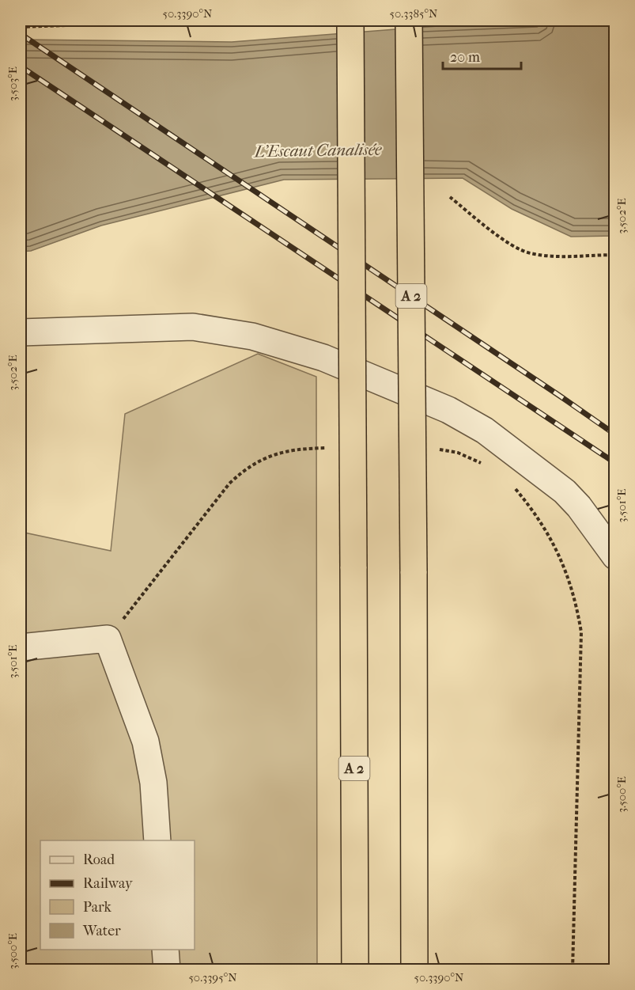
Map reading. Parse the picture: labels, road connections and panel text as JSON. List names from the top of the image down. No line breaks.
{"streets":{"highway":["A 2"]},"water":["L'Escaut Canalisée"],"legend":["Road","Railway","Park","Water"],"scale_bar":"20 m","coordinates":["50.3390°N","50.3385°N","3.503°E","3.502°E","3.501°E","3.500°E","50.3395°N"]}
